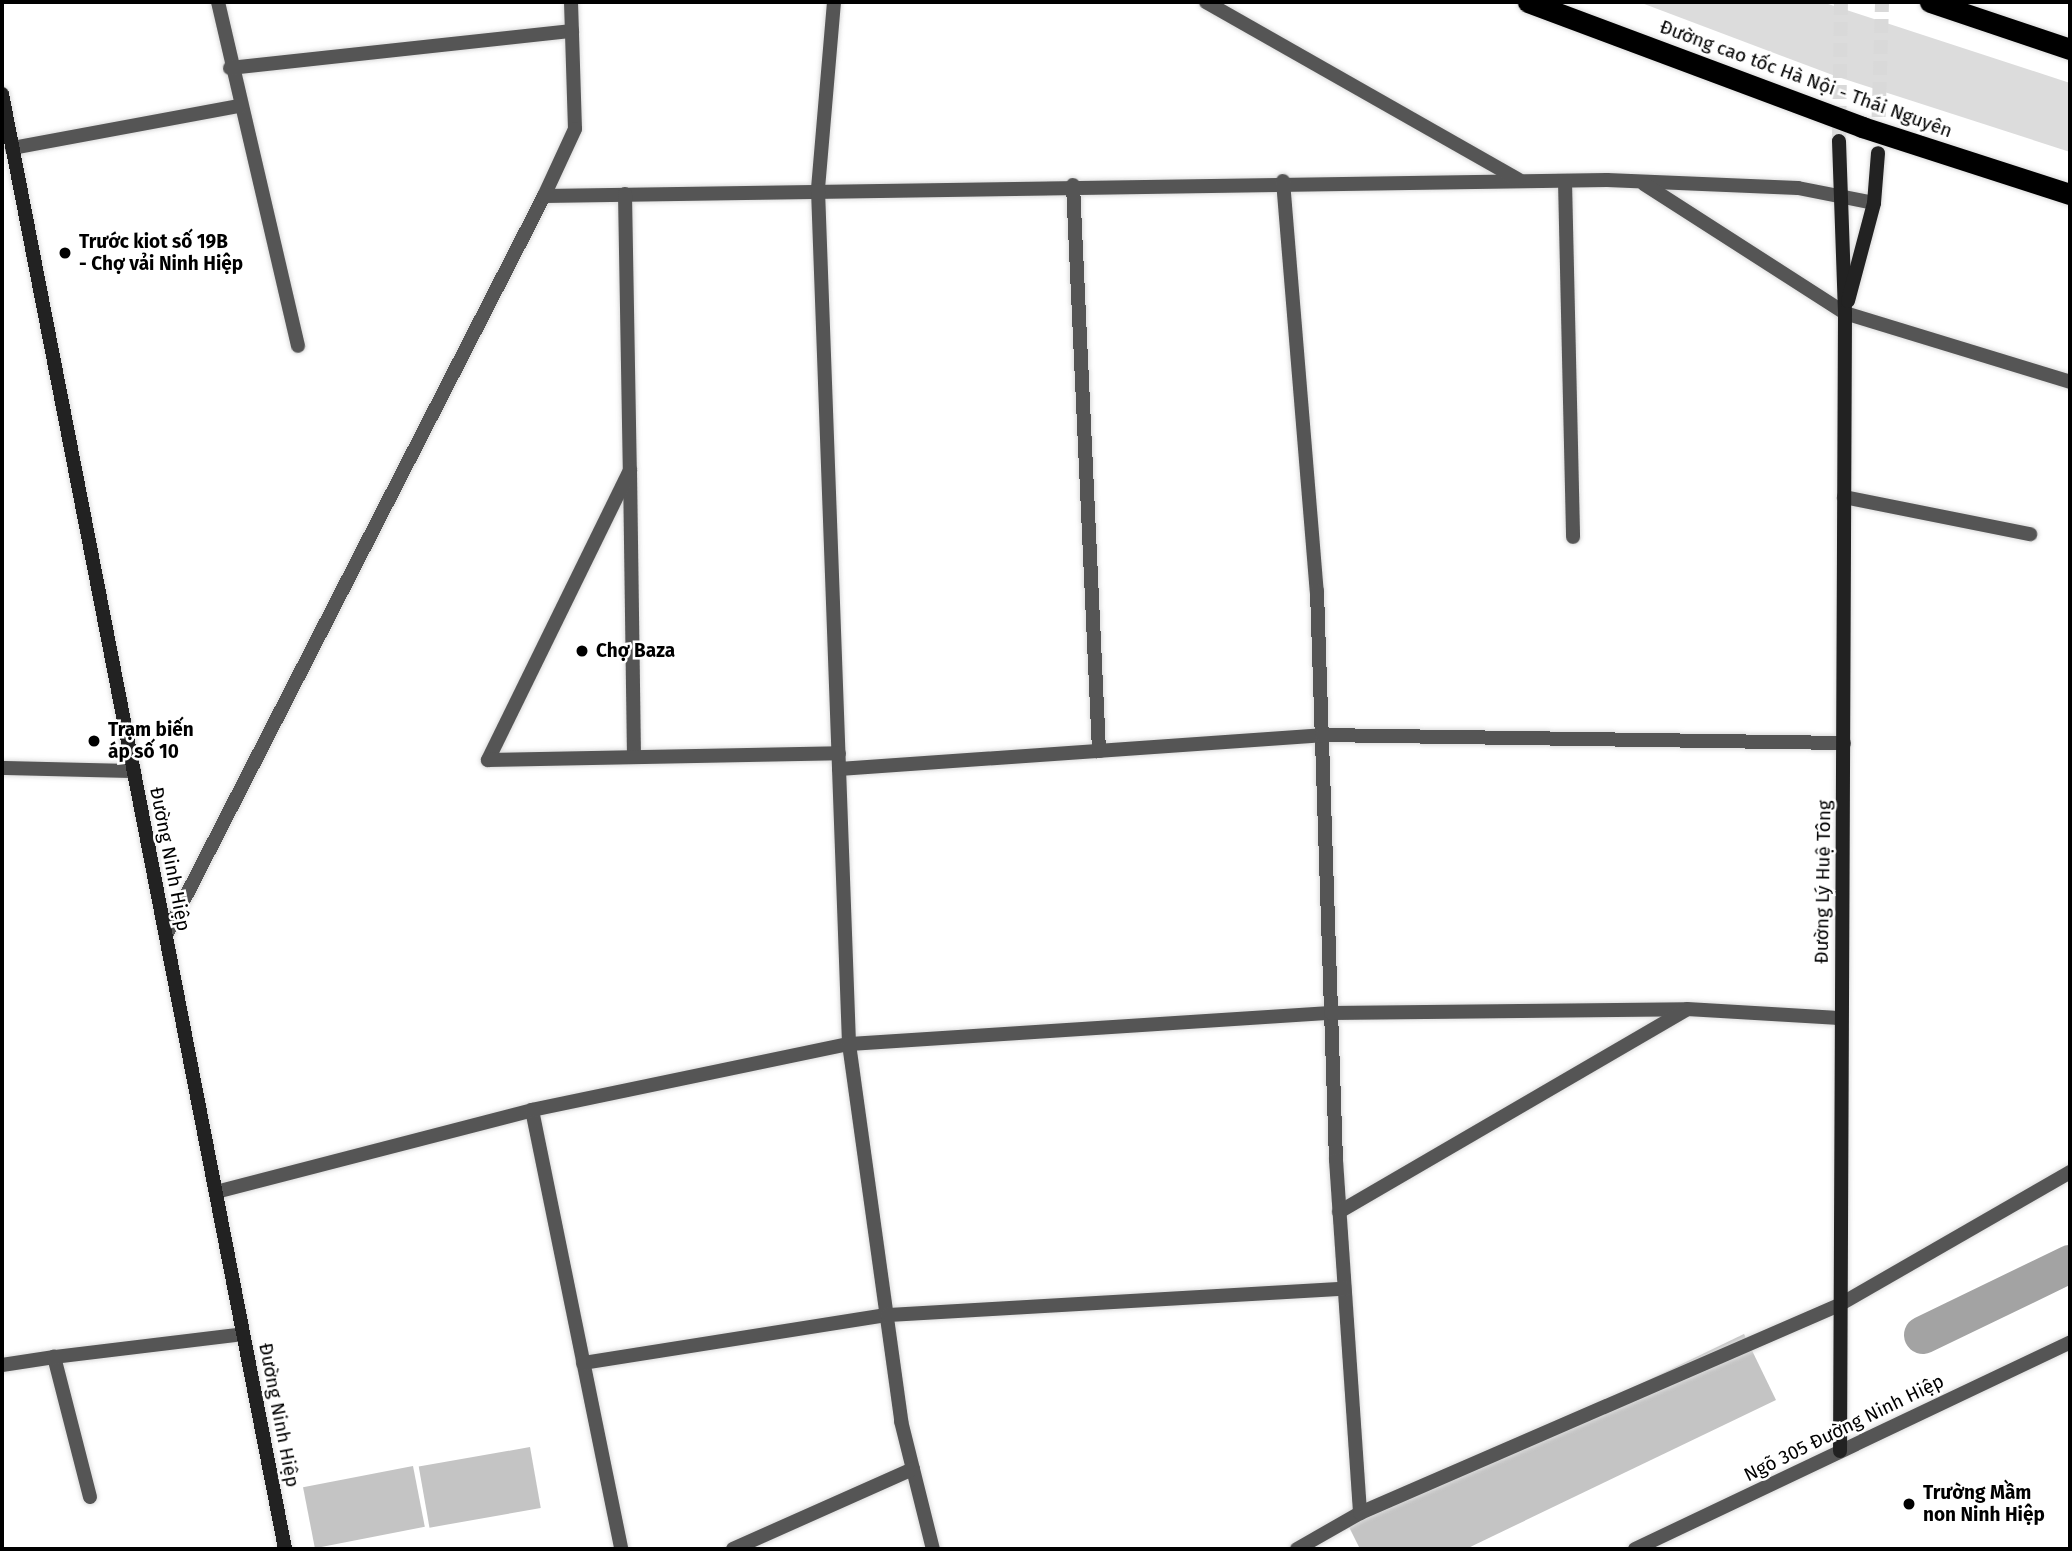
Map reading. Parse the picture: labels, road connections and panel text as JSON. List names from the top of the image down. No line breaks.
{"streets":{"highway":["Đường cao tốc Hà Nội - Thái Nguyên"],"main road":["Đường Ninh Hiệp","Đường Lý Huệ Tông"],"street":["Ngõ 305 Đường Ninh Hiệp"]},"crossings":[["Đường Lý Huệ Tông","Ngõ 305 Đường Ninh Hiệp"]],"places":["Trước kiot số 19B - Chợ vải Ninh Hiệp","Chợ Baza","Trạm biến áp số 10","Trường Mầm non Ninh Hiệp"]}
